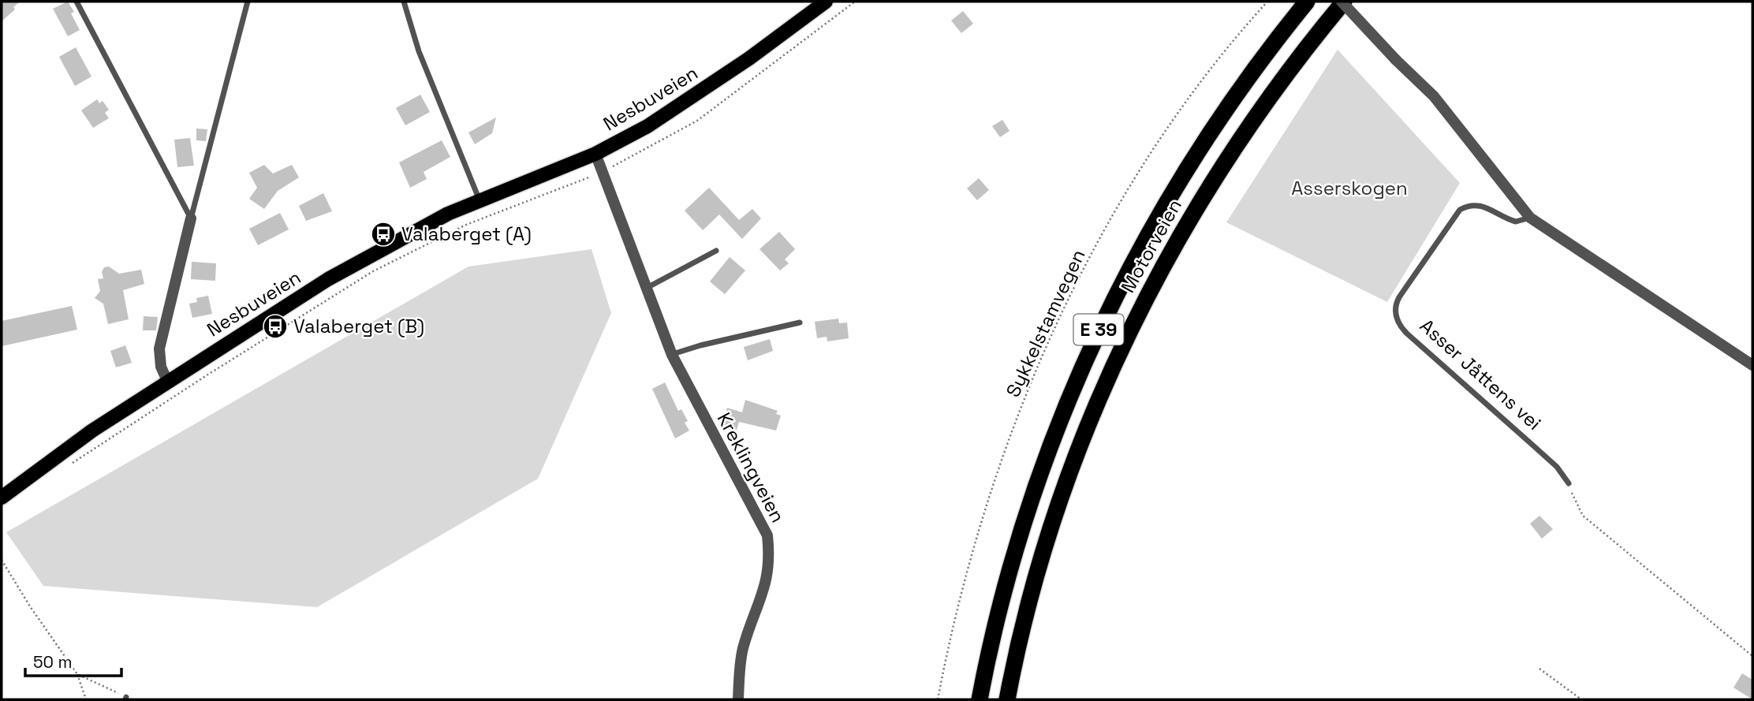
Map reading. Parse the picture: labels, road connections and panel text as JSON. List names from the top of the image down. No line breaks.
{"streets":{"highway":["Motorveien","E 39"],"main road":["Nesbuveien"],"street":["Kreklingveien"],"lane":["Asser Jåttens vei"],"path":["Sykkelstamvegen"]},"crossings":[["Nesbuveien","Kreklingveien"]],"parks":["Asserskogen"],"places":{"bus stop":["Valaberget (A)","Valaberget (B)"]},"scale_bar":"50 m"}
